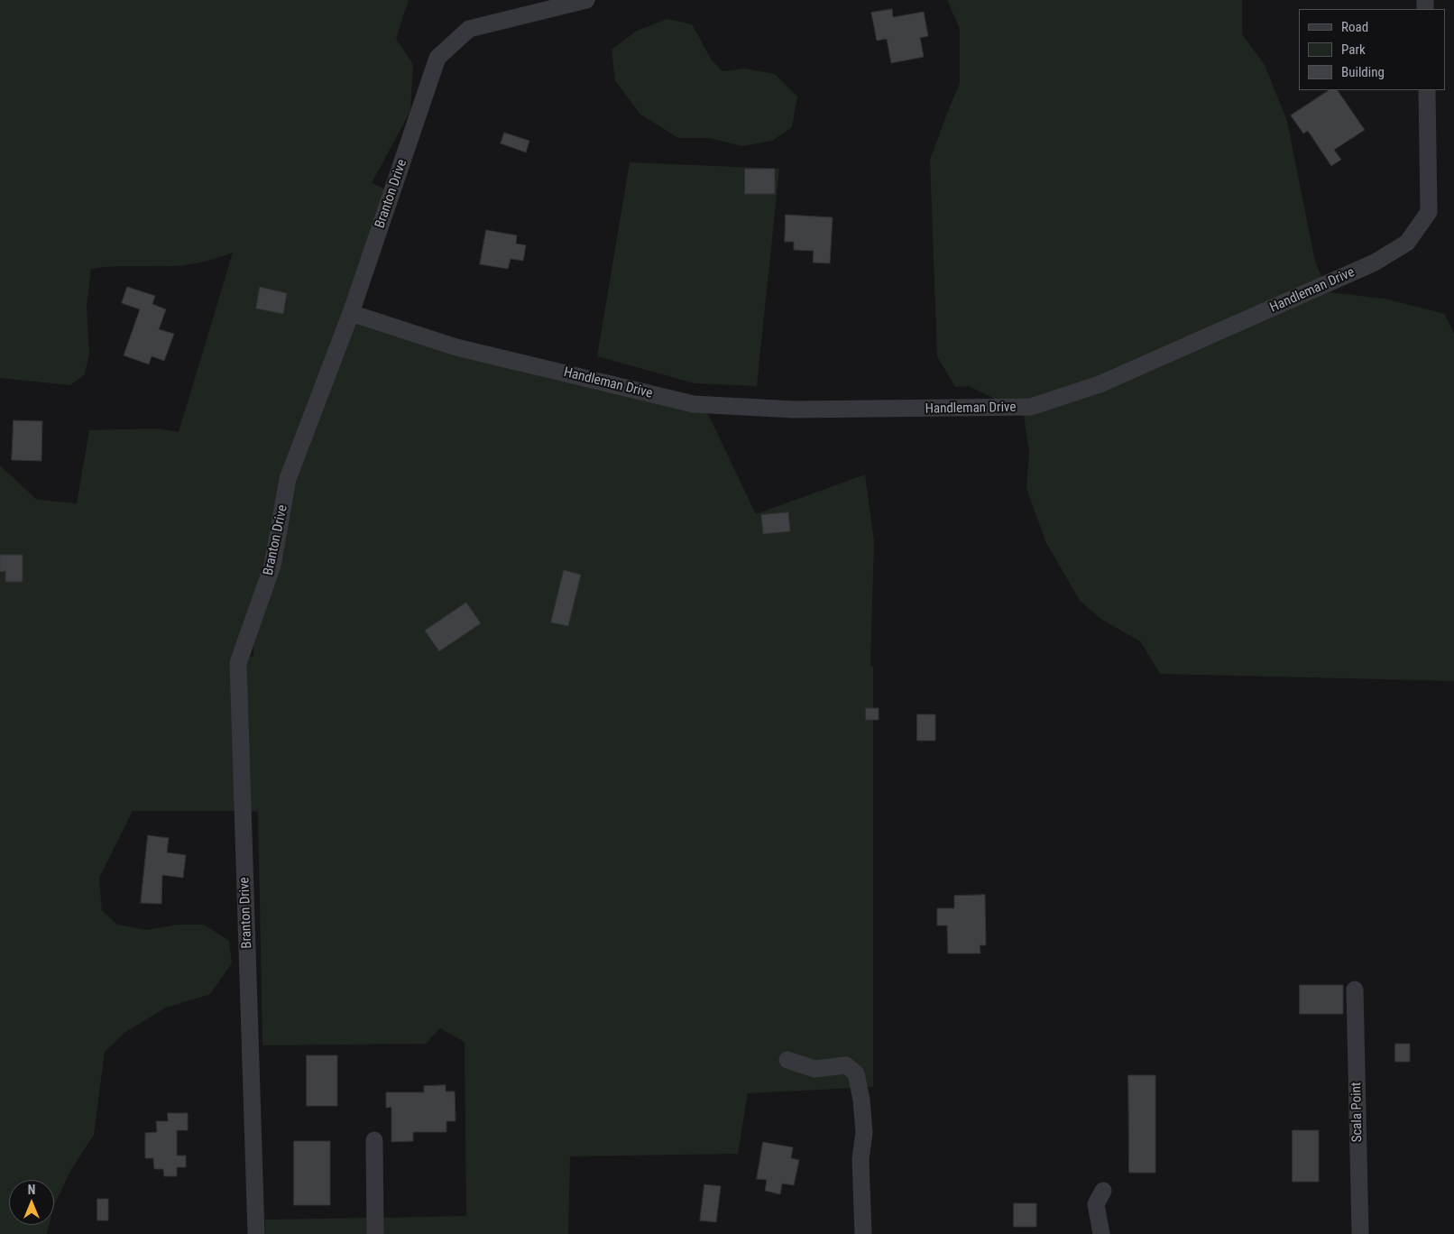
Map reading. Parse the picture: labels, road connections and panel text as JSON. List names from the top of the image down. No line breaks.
{"streets":{"street":["Branton Drive","Handleman Drive","Scala Point"]},"crossings":[["Branton Drive","Handleman Drive"]],"legend":["Road","Park","Building"],"north":"top"}
